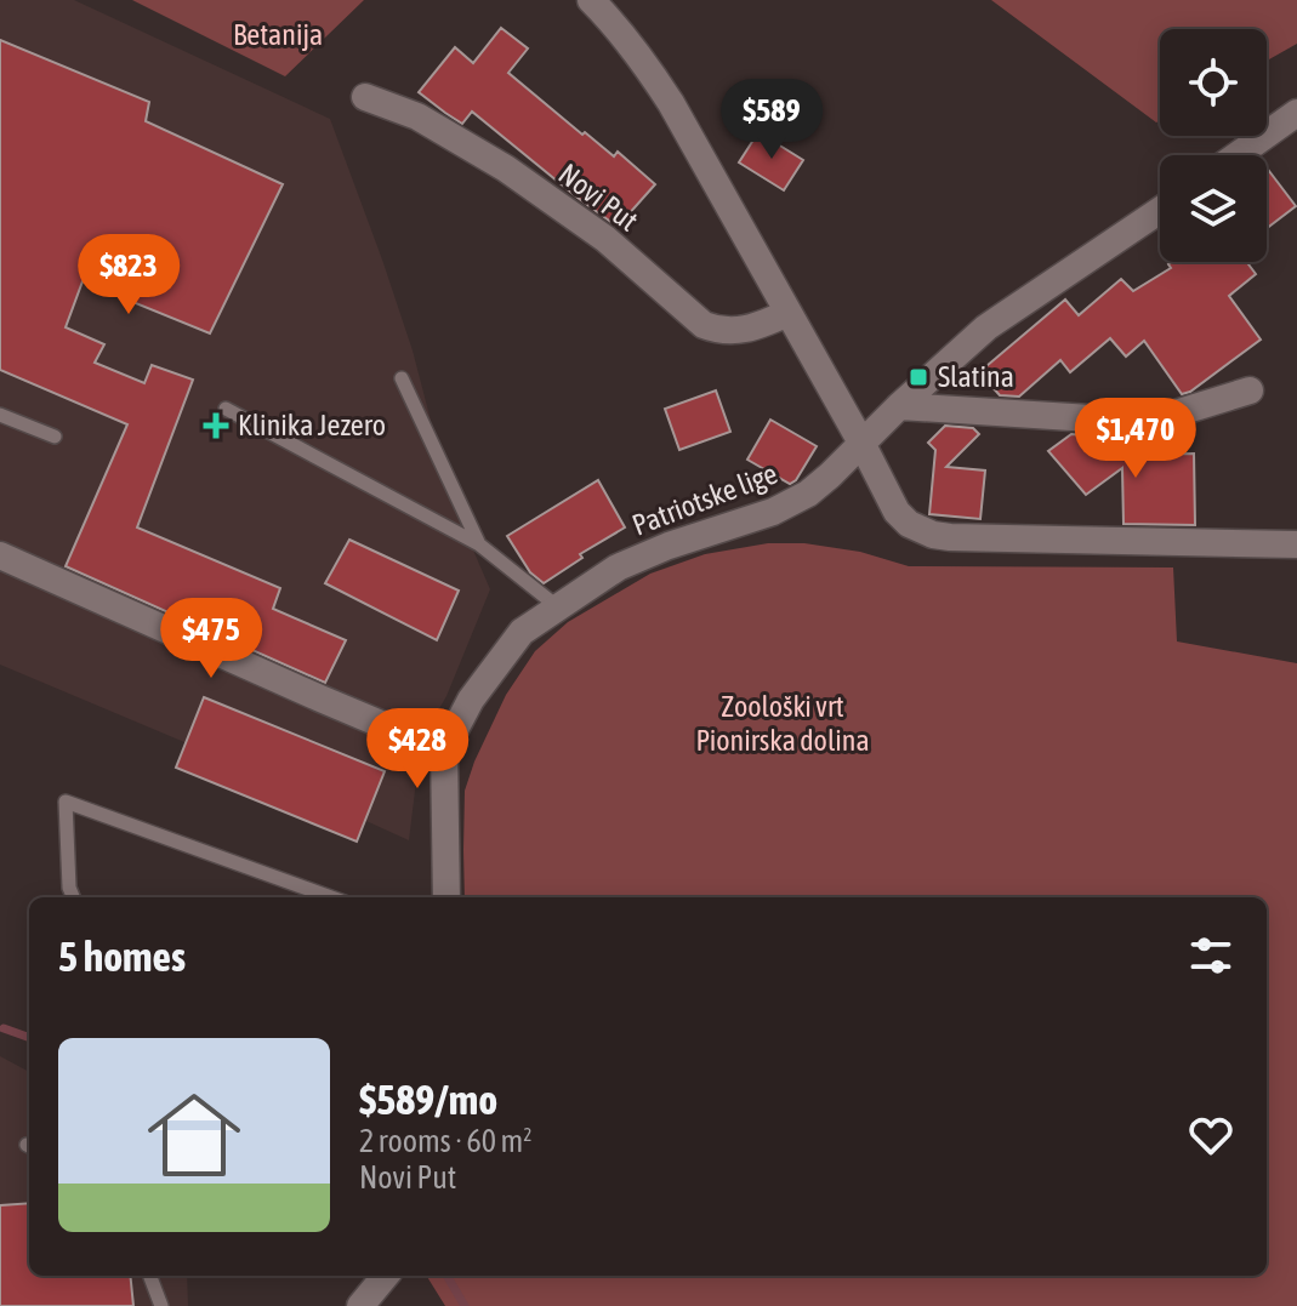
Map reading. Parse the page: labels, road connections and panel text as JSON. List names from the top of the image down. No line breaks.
{"streets":{"street":["Novi Put","Patriotske lige"]},"parks":["Betanija","Zoološki vrt Pionirska dolina"],"places":{"transit":["Slatina"],"health":["Klinika Jezero"]},"page":{"price":["$589","$823","$1,470","$475","$428"],"heading":"5 homes","list":[{"name":"$589/mo","note":"2 rooms · 60 m² · Novi Put"}]}}
